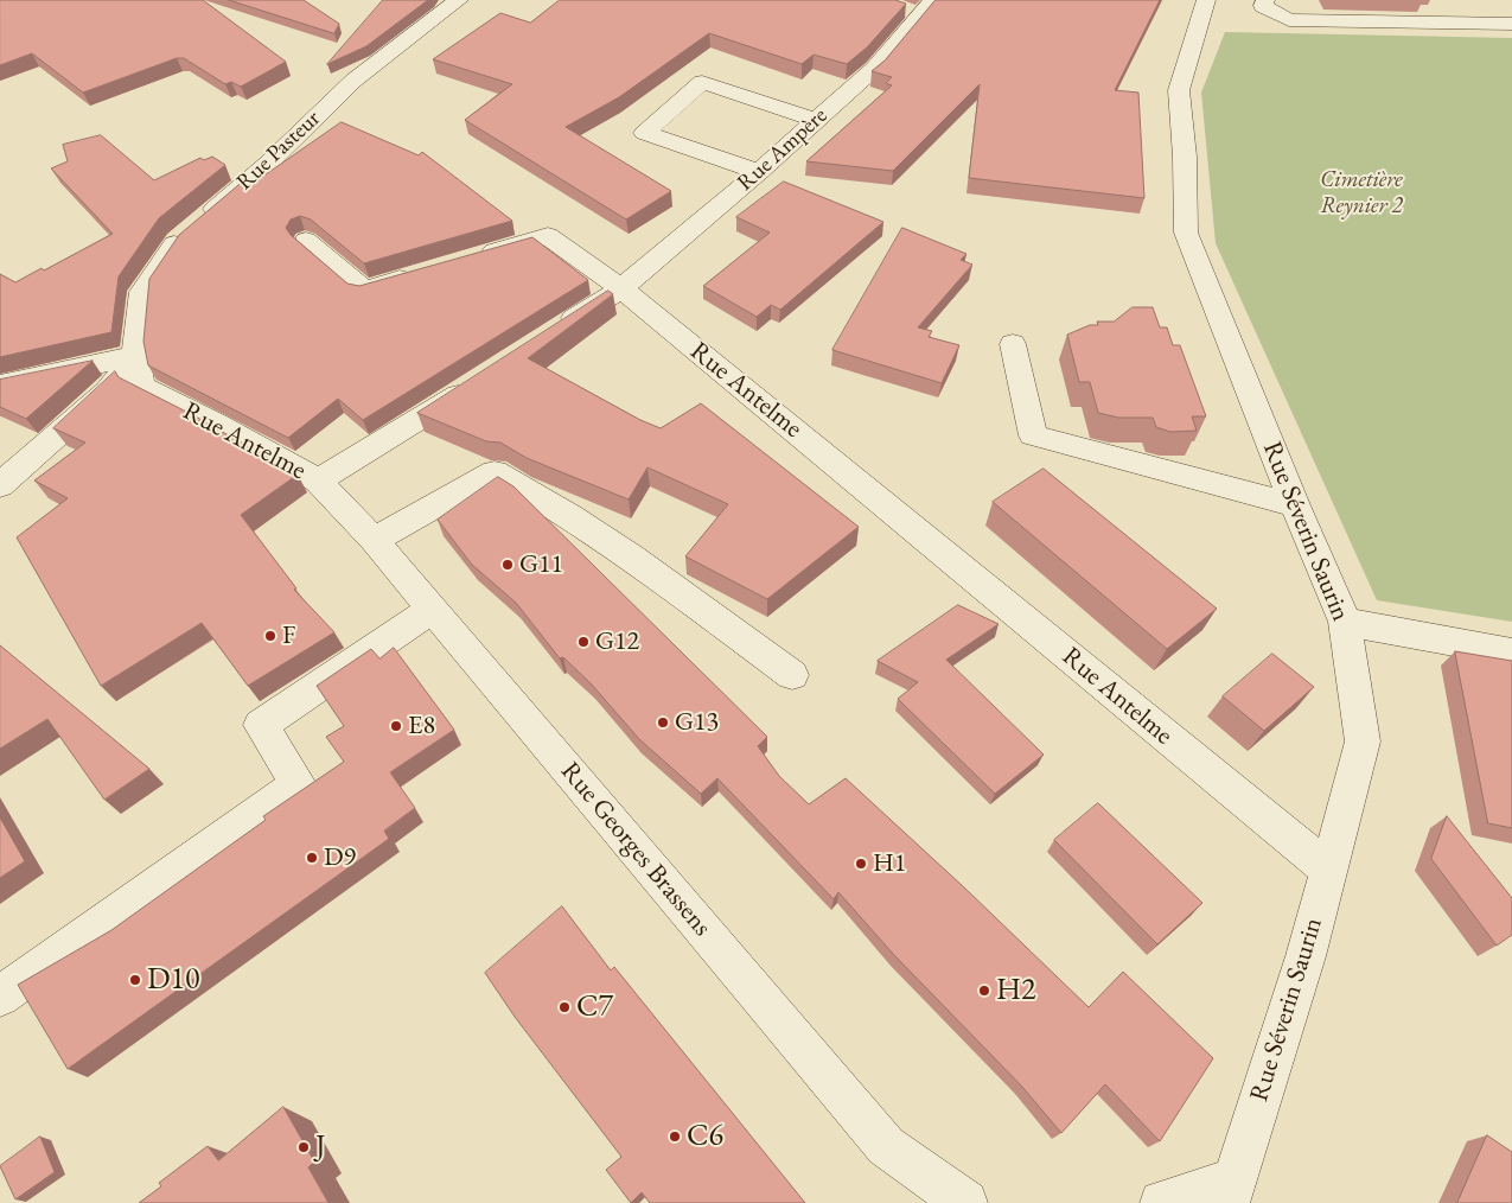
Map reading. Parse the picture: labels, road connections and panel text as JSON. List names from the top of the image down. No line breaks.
{"streets":{"street":["Rue Ampère","Rue Pasteur","Rue Antelme","Rue Séverin Saurin","Rue Georges Brassens"]},"crossings":[["Rue Ampère","Rue Antelme"],["Rue Pasteur","Rue Antelme"],["Rue Antelme","Rue Séverin Saurin"],["Rue Antelme","Rue Georges Brassens"]],"parks":["Cimetière Reynier 2"],"places":["G11","F","G12","G13","E8","D9","H1","D10","H2","C7","C6","J"]}
